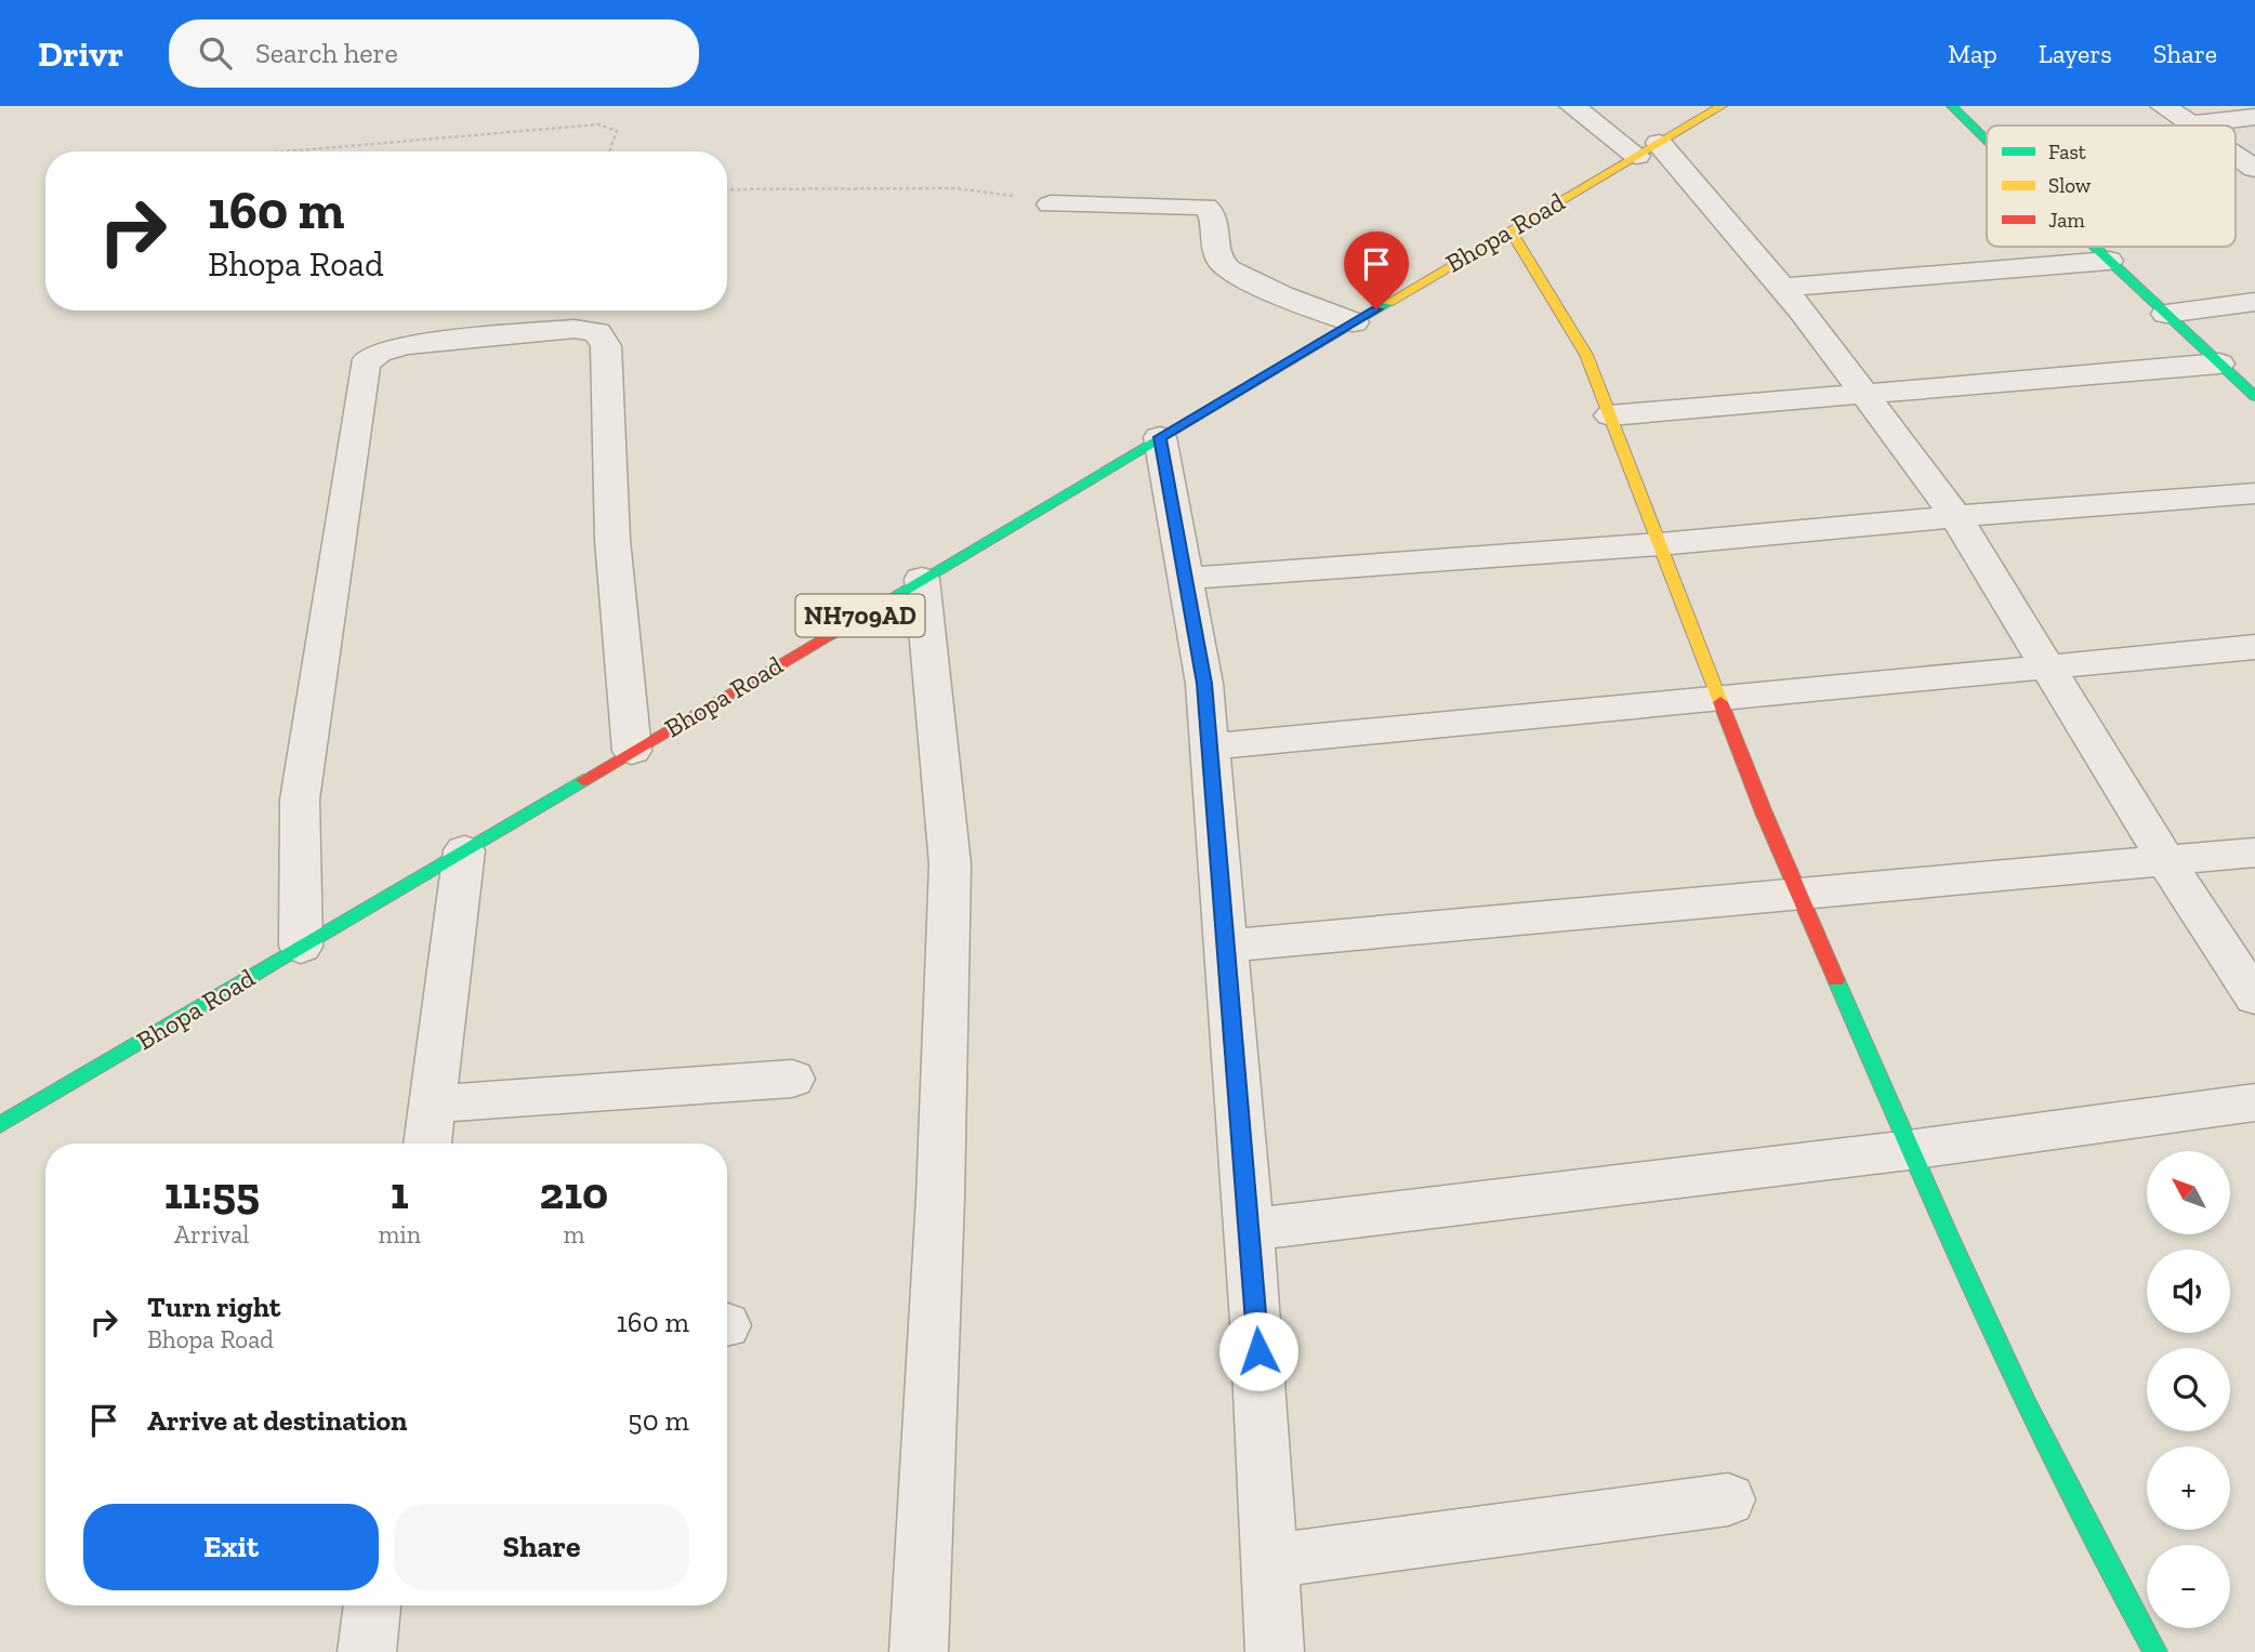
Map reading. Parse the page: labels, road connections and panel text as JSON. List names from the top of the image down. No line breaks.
{"streets":{"main road":["Bhopa Road","NH709AD"]},"legend":["Fast","Slow","Jam"],"north":"top left","page":{"header":"Drivr","search":"Search here","nav":["Map","Layers","Share"],"turn":["160 m","Bhopa Road"],"eta":["11:55","Arrival","1","min","210","m"],"map_buttons":["+","−"],"list":[{"name":"Turn right","note":"Bhopa Road","value":"160 m"},{"name":"Arrive at destination","value":"50 m"}],"buttons":["Exit","Share"]}}
